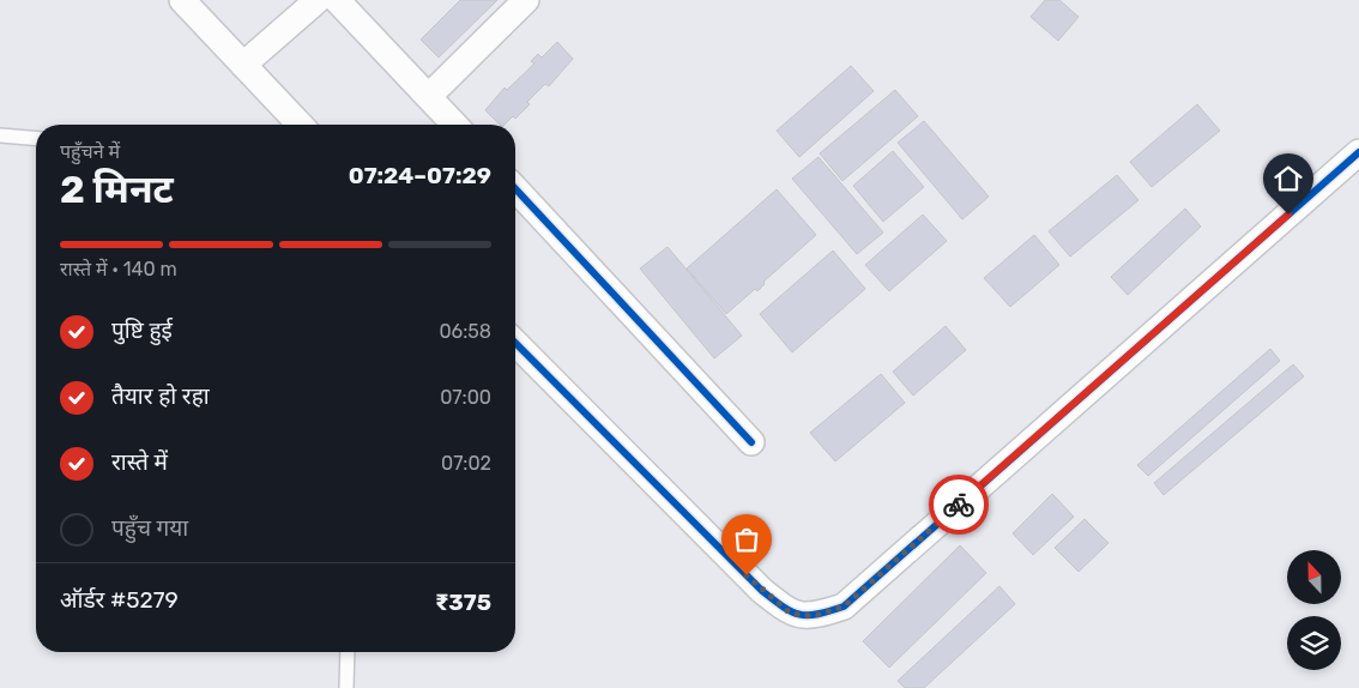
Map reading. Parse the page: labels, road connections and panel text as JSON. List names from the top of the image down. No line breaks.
{"north":"top","page":{"heading":["2 मिनट","पहुँचने में","07:24–07:29"],"panel":["ऑर्डर #5279","₹375"],"bar":"रास्ते में · 140 m","list":[["पुष्टि हुई","06:58"],["तैयार हो रहा","07:00"],["रास्ते में","07:02"],"पहुँच गया"]}}
